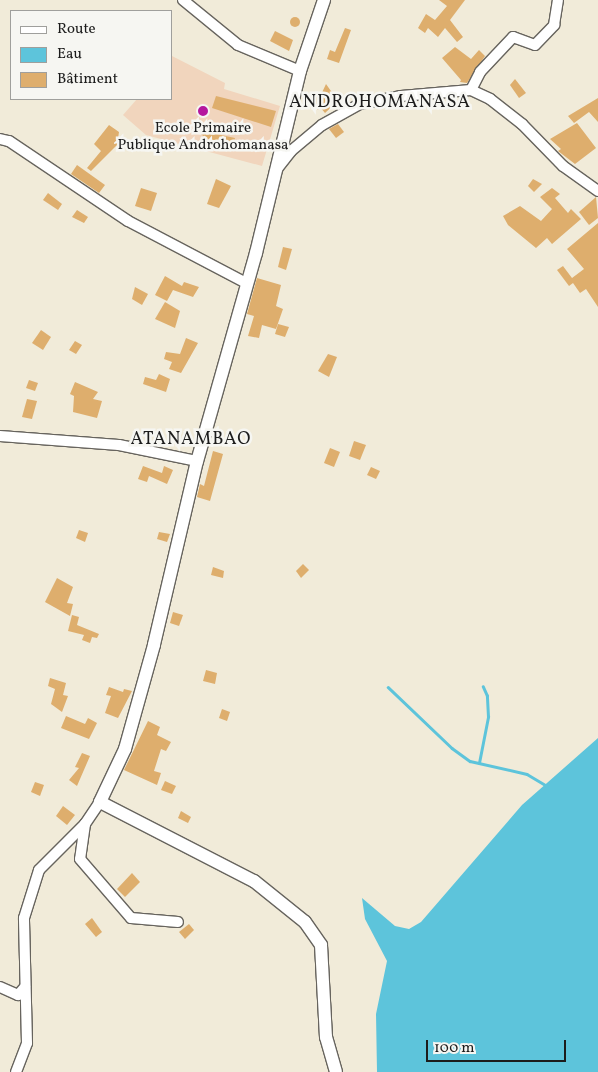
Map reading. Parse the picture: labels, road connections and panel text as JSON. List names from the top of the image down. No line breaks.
{"districts":["ANDROHOMANASA","ATANAMBAO"],"places":["Ecole Primaire Publique Androhomanasa"],"legend":["Route","Eau","Bâtiment"],"scale_bar":"100 m"}
